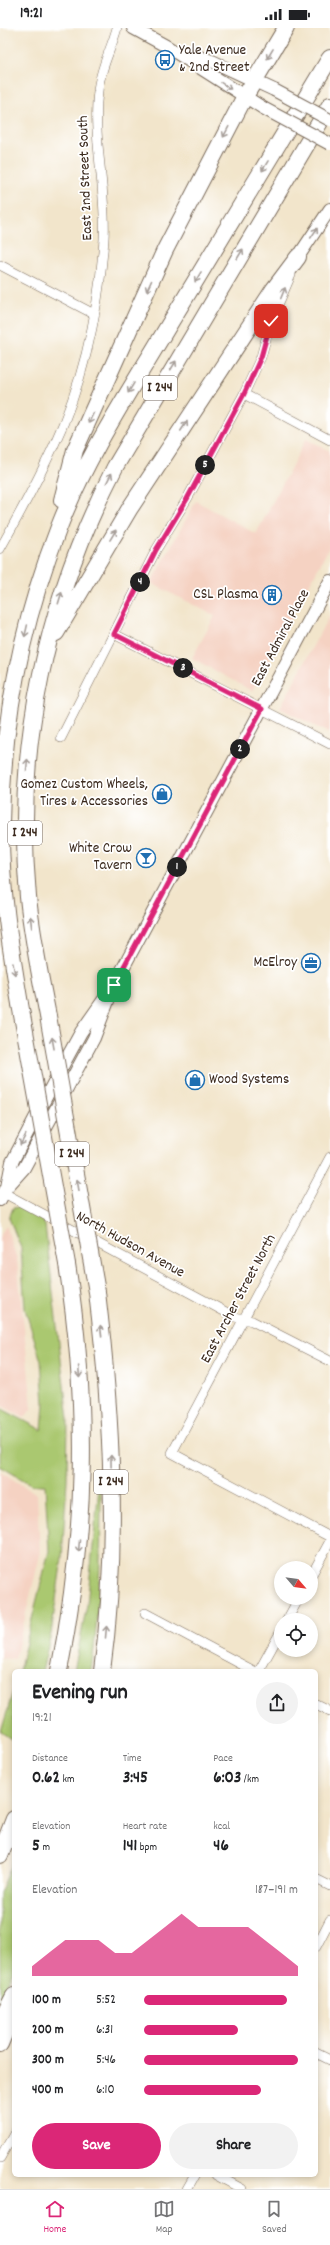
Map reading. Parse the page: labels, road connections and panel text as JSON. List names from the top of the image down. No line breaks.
{"streets":{"highway":["I 244"],"main road":["East Admiral Place"],"street":["East 2nd Street South","North Hudson Avenue","East Archer Street North"]},"crossings":[["East Admiral Place","North Hudson Avenue"],["North Hudson Avenue","East Archer Street North"]],"places":{"bus stop":["Yale Avenue & 2nd Street"],"building":["CSL Plasma"],"shop":["Gomez Custom Wheels, Tires & Accessories","Wood Systems"],"bar":["White Crow Tavern"],"office":["McElroy"]},"north":"bottom right","page":{"status":"19:21","pins":["5","4","3","2","1"],"heading":["Evening run","19:21"],"stats":[["Distance","0.62 km"],["Time","3:45"],["Pace","6:03 /km"],["Elevation","5 m"],["Heart rate","141 bpm"],["kcal","46"]],"chart":["Elevation","187–191 m"],"list":[{"name":"100 m","note":"5:52"},{"name":"200 m","note":"6:31"},{"name":"300 m","note":"5:46"},{"name":"400 m","note":"6:10"}],"buttons":["Save","Share"],"tabs":["Home","Map","Saved"]}}
